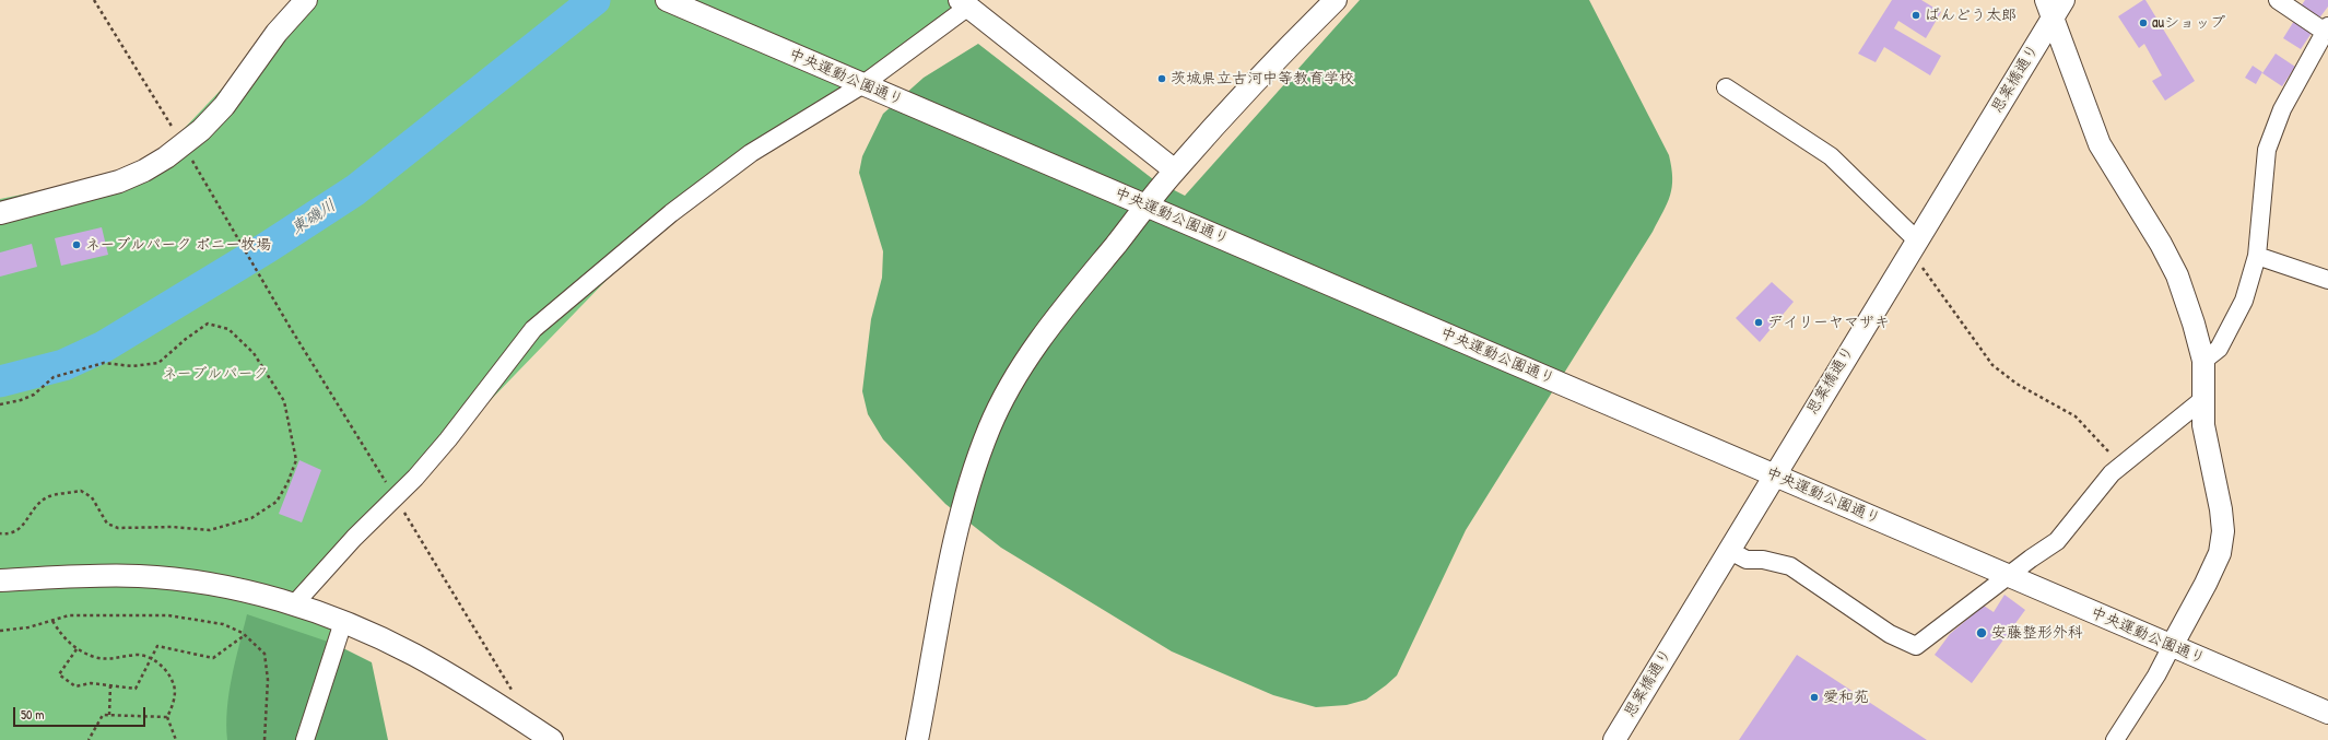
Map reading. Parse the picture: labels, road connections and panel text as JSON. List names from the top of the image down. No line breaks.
{"streets":{"street":["中央運動公園通り","思案橋通り"]},"crossings":[["中央運動公園通り","思案橋通り"]],"water":["東磯川"],"parks":["ネーブルパーク"],"places":["ばんどう太郎","auショップ","茨城県立古河中等教育学校","ネーブルパーク ポニー牧場","デイリーヤマザキ","安藤整形外科","愛和苑"],"scale_bar":"50 m"}
